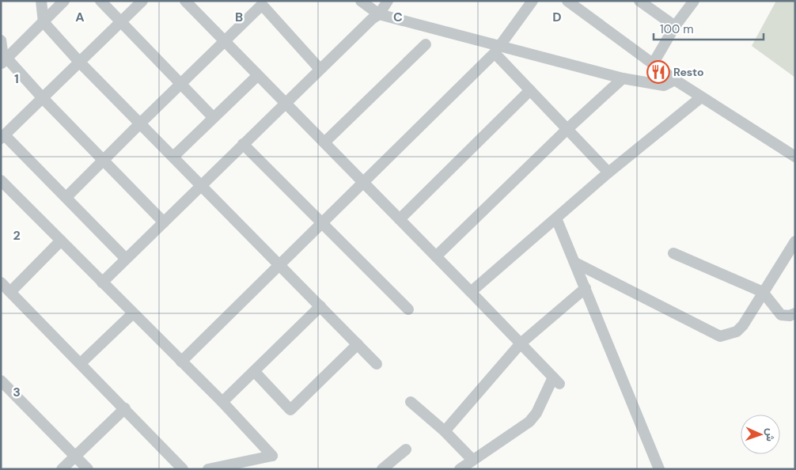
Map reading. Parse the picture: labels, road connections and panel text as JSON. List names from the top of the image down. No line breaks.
{"places":{"restaurant":["Resto"]},"scale_bar":"100 m","north":"right","grid":{"columns":["A","B","C","D"],"rows":["1","2","3"]}}
